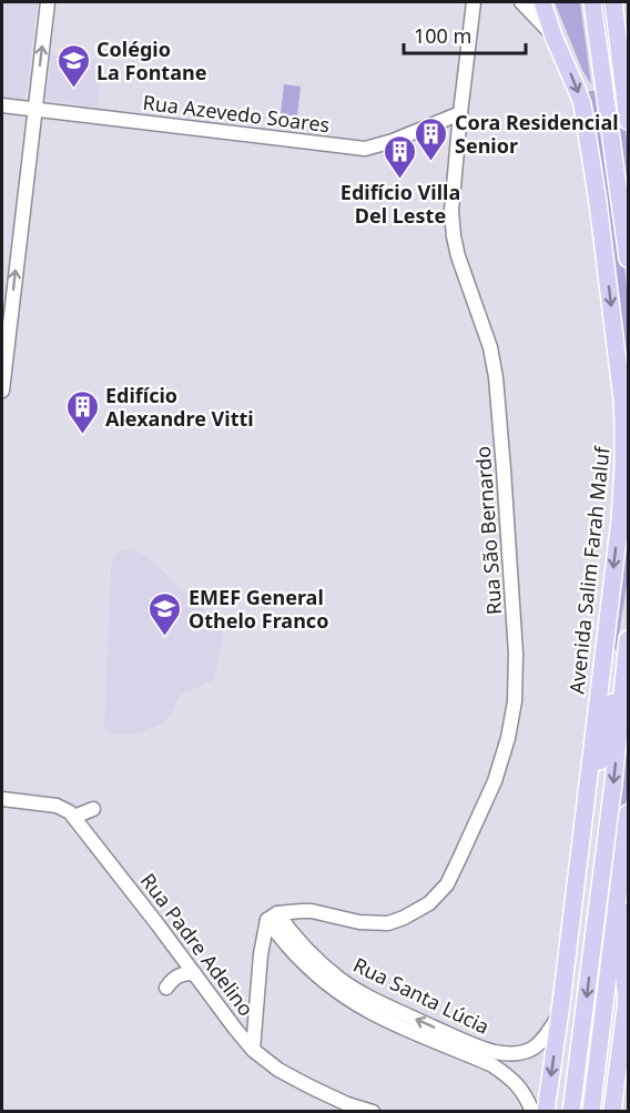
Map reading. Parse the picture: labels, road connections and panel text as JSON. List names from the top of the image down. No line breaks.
{"streets":{"highway":["Avenida Salim Farah Maluf"],"street":["Rua Azevedo Soares","Rua São Bernardo","Rua Padre Adelino","Rua Santa Lúcia"]},"crossings":[["Rua Azevedo Soares","Rua São Bernardo"],["Rua São Bernardo","Rua Santa Lúcia"],["Avenida Salim Farah Maluf","Rua Santa Lúcia"]],"one_way":["Rua Santa Lúcia"],"places":{"school or university":["Colégio La Fontane","EMEF General Othelo Franco"],"building":["Cora Residencial Senior","Edifício Villa Del Leste","Edifício Alexandre Vitti"]},"scale_bar":"100 m"}
